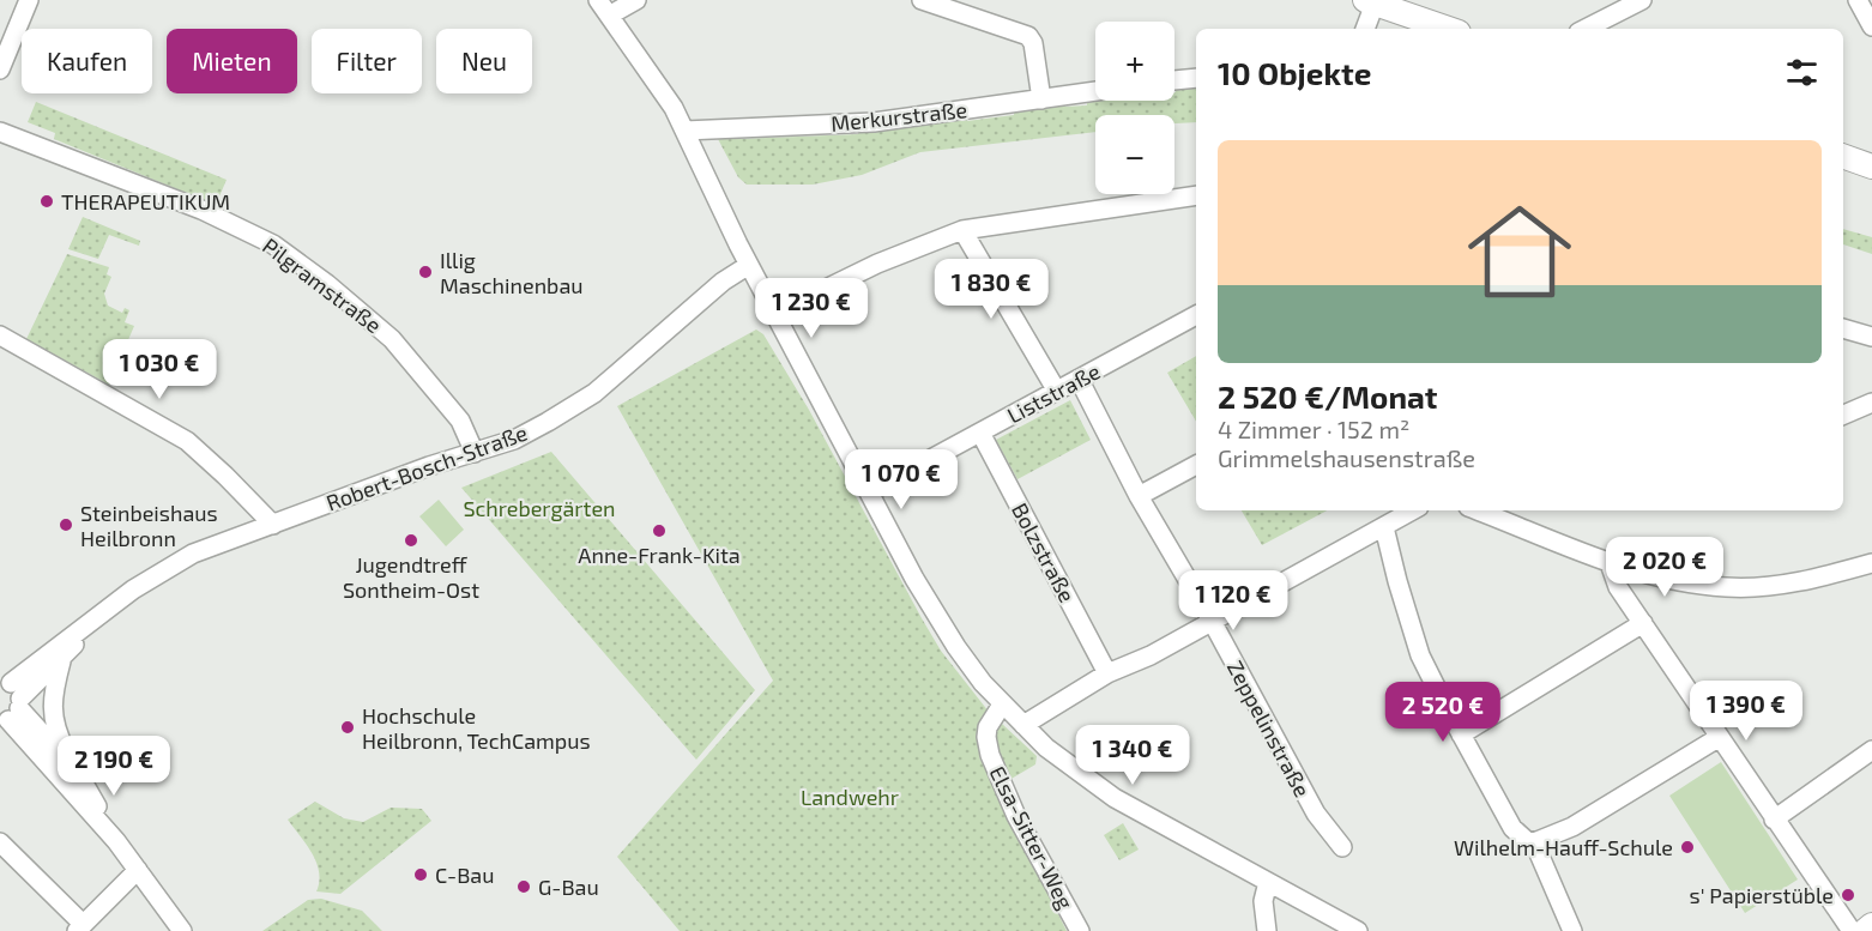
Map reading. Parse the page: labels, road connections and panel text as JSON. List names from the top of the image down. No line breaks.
{"streets":{"street":["Merkurstraße","Pilgramstraße","Liststraße","Robert-Bosch-Straße","Bolzstraße","Zeppelinstraße","Elsa-Sitter-Weg"]},"crossings":[["Pilgramstraße","Robert-Bosch-Straße"],["Liststraße","Bolzstraße"],["Liststraße","Zeppelinstraße"]],"parks":["Schrebergärten","Landwehr"],"places":["THERAPEUTIKUM","Illig Maschinenbau","Steinbeishaus Heilbronn","Anne-Frank-Kita","Jugendtreff Sontheim-Ost","Hochschule Heilbronn, TechCampus","Wilhelm-Hauff-Schule","C-Bau","G-Bau","s' Papierstüble"],"page":{"map_buttons":["+","−"],"chip":["Kaufen","Mieten","Filter","Neu"],"heading":"10 Objekte","list":[{"name":"2 520 €/Monat","note":"4 Zimmer · 152 m² · Grimmelshausenstraße"}],"price":["1 830 €","1 230 €","1 030 €","1 070 €","2 020 €","1 120 €","1 390 €","2 520 €","1 340 €","2 190 €"]}}
